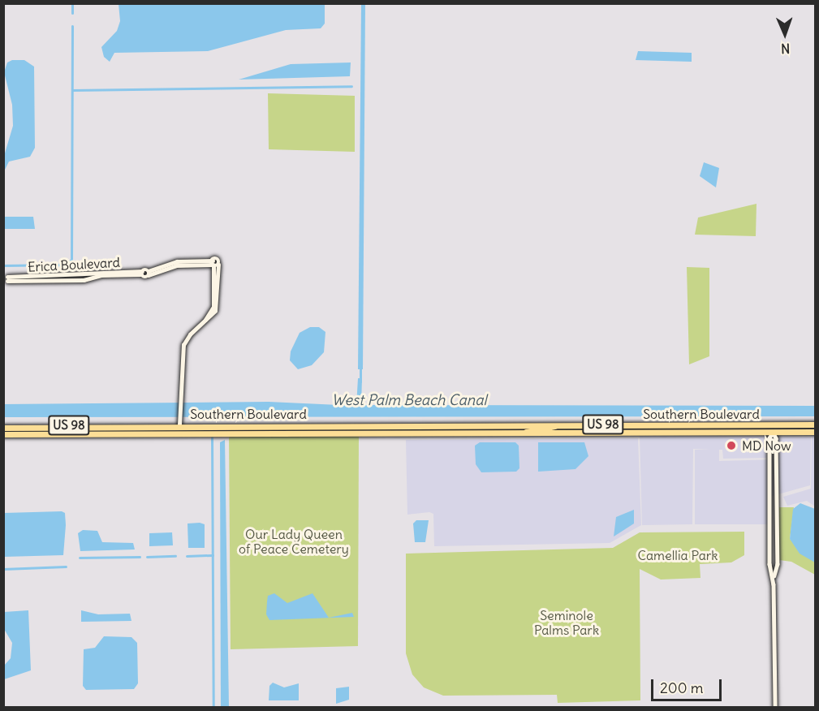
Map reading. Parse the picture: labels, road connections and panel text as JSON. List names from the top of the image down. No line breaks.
{"streets":{"highway":["Southern Boulevard","US 98"],"street":["Erica Boulevard"]},"crossings":[["Erica Boulevard","Southern Boulevard"]],"water":["West Palm Beach Canal"],"parks":["Our Lady Queen of Peace Cemetery","Camellia Park","Seminole Palms Park"],"places":["MD Now"],"scale_bar":"200 m","north":"bottom"}
